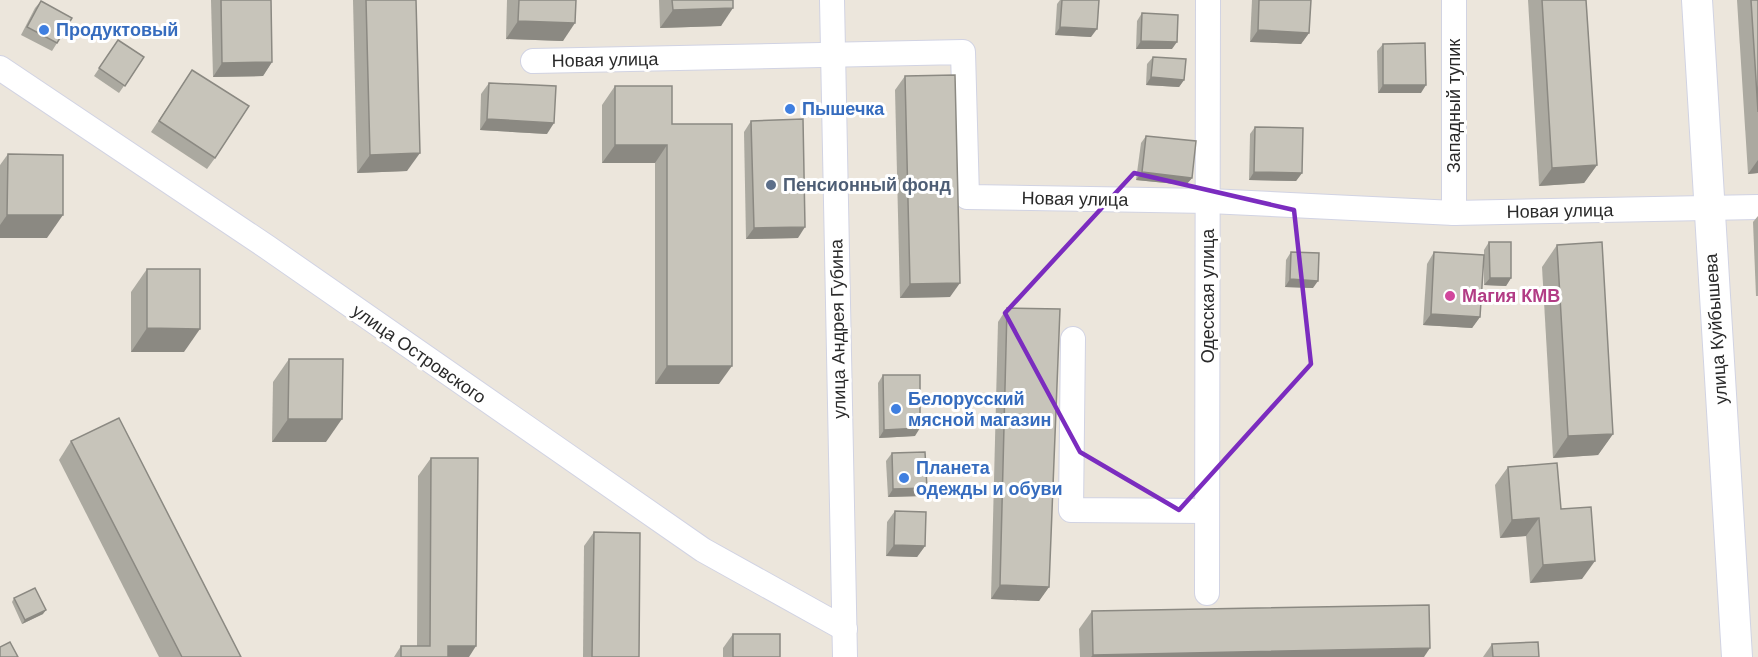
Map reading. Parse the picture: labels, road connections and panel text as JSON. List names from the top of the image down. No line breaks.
{"streets":{"street":["Новая улица","Западный тупик","Одесская улица","улица Андрея Губина","улица Куйбышева","улица Островского"]},"crossings":[["Новая улица","Западный тупик"],["Новая улица","Одесская улица"],["Новая улица","улица Андрея Губина"],["Новая улица","улица Куйбышева"],["улица Андрея Губина","улица Островского"]],"places":["Продуктовый","Пышечка","Пенсионный фонд","Магия КМВ","Белорусский мясной магазин","Планета одежды и обуви"]}
